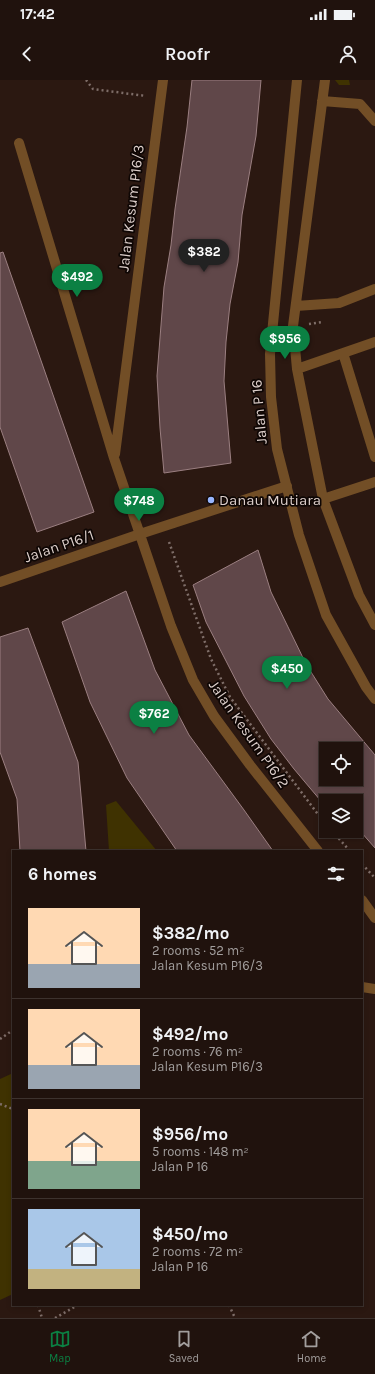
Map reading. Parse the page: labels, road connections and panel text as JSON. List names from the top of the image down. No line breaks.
{"streets":{"street":["Jalan Kesum P16/3","Jalan P 16","Jalan P16/1","Jalan Kesum P16/2"]},"crossings":[["Jalan Kesum P16/3","Jalan P16/1"],["Jalan Kesum P16/3","Jalan Kesum P16/2"],["Jalan P 16","Jalan P16/1"],["Jalan P16/1","Jalan Kesum P16/2"]],"places":["Danau Mutiara"],"page":{"status":"17:42","header":"Roofr","price":["$382","$492","$956","$748","$450","$762"],"heading":"6 homes","list":[{"name":"$382/mo","note":"2 rooms · 52 m² · Jalan Kesum P16/3"},{"name":"$492/mo","note":"2 rooms · 76 m² · Jalan Kesum P16/3"},{"name":"$956/mo","note":"5 rooms · 148 m² · Jalan P 16"},{"name":"$450/mo","note":"2 rooms · 72 m² · Jalan P 16"}],"tabs":["Map","Saved","Home"]}}
